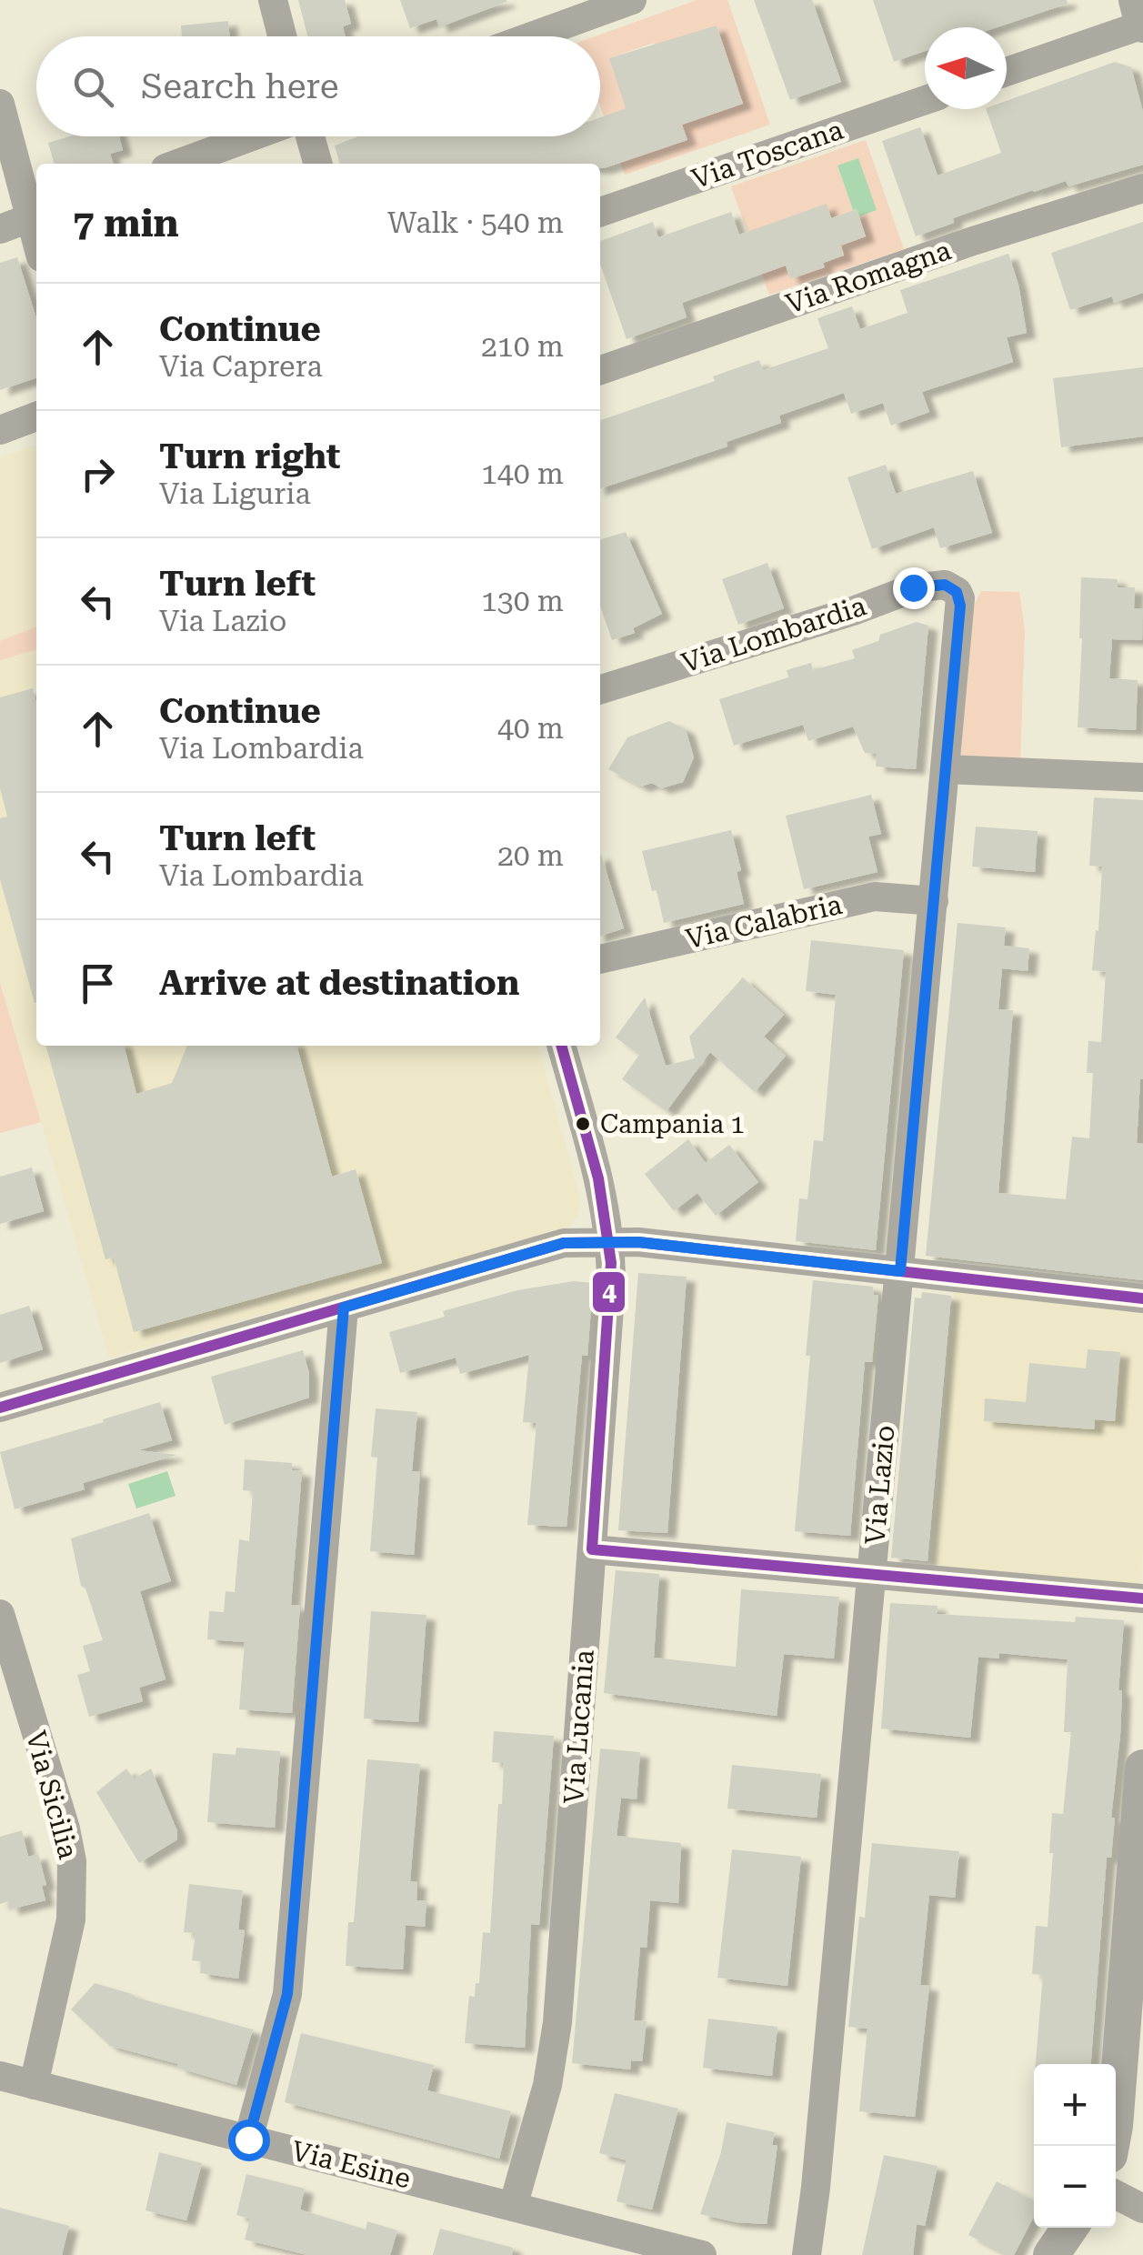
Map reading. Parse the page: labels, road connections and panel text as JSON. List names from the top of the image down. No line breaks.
{"streets":{"street":["Via Toscana","Via Romagna","Via Lombardia","Via Calabria","Via Lazio","Via Lucania","Via Sicilia","Via Esine"]},"crossings":[["Via Lombardia","Via Lazio"],["Via Calabria","Via Lazio"],["Via Lucania","Via Esine"],["Via Sicilia","Via Esine"]],"places":["Campania 1"],"lines":["transit line 4"],"north":"left","page":{"search":"Search here","heading":["7 min","Walk · 540 m"],"list":[["Continue","Via Caprera","210 m"],["Turn right","Via Liguria","140 m"],["Turn left","Via Lazio","130 m"],["Continue","Via Lombardia","40 m"],["Turn left","Via Lombardia","20 m"],"Arrive at destination"],"map_buttons":["+","−"]}}
